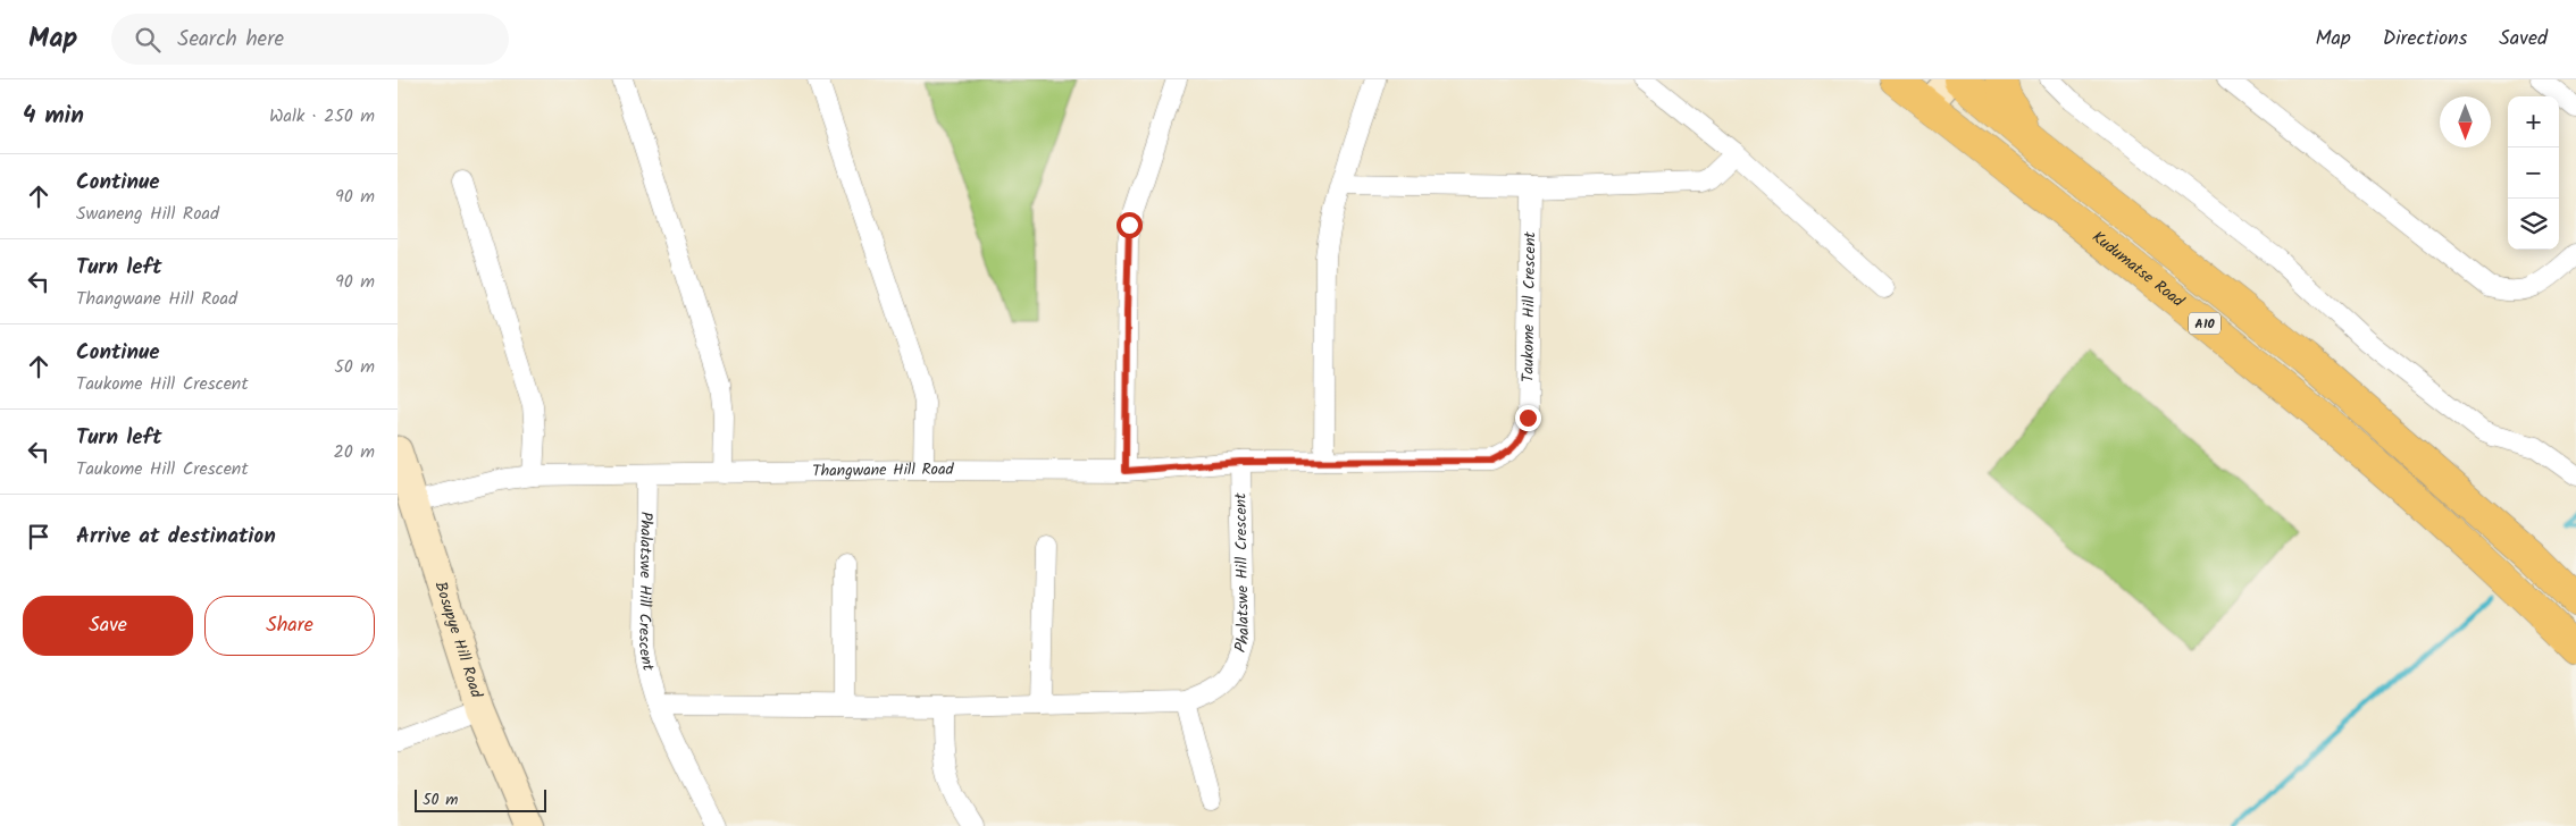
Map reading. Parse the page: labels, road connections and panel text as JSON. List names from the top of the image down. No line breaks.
{"streets":{"main road":["Kudumatse Road","A10"],"street":["Taukome Hill Crescent","Thangwane Hill Road","Phalatswe Hill Crescent","Bosupye Hill Road"]},"crossings":[["Taukome Hill Crescent","Thangwane Hill Road"],["Thangwane Hill Road","Phalatswe Hill Crescent"],["Thangwane Hill Road","Bosupye Hill Road"]],"scale_bar":"50 m","north":"bottom","page":{"header":"Map","search":"Search here","nav":["Map","Directions","Saved"],"heading":["4 min","Walk · 250 m"],"map_buttons":["+","−"],"list":[["Continue","Swaneng Hill Road","90 m"],["Turn left","Thangwane Hill Road","90 m"],["Continue","Taukome Hill Crescent","50 m"],["Turn left","Taukome Hill Crescent","20 m"],"Arrive at destination"],"buttons":["Save","Share"],"scale":"50 m"}}
